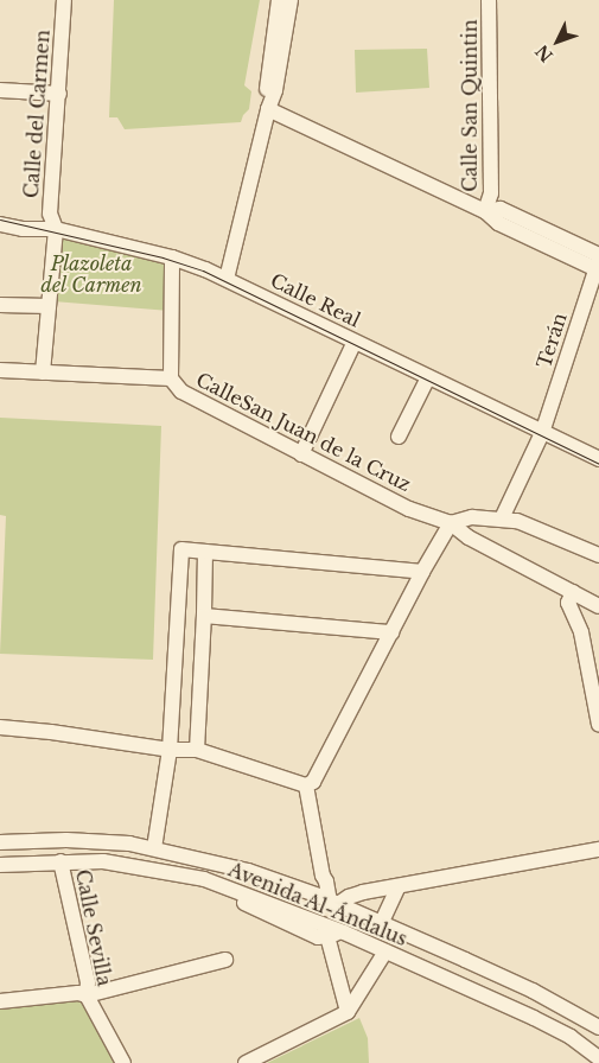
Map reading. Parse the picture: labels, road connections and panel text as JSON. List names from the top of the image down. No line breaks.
{"streets":{"street":["Calle San Quintin","Calle del Carmen","Calle Real","Terán","CalleSan Juan de la Cruz","Avenida Al-Ándalus","Calle Sevilla"]},"crossings":[["Calle del Carmen","Calle Real"],["Calle del Carmen","CalleSan Juan de la Cruz"],["Calle Real","Terán"],["Avenida Al-Ándalus","Calle Sevilla"]],"parks":["Plazoleta del Carmen"],"north":"bottom left"}
